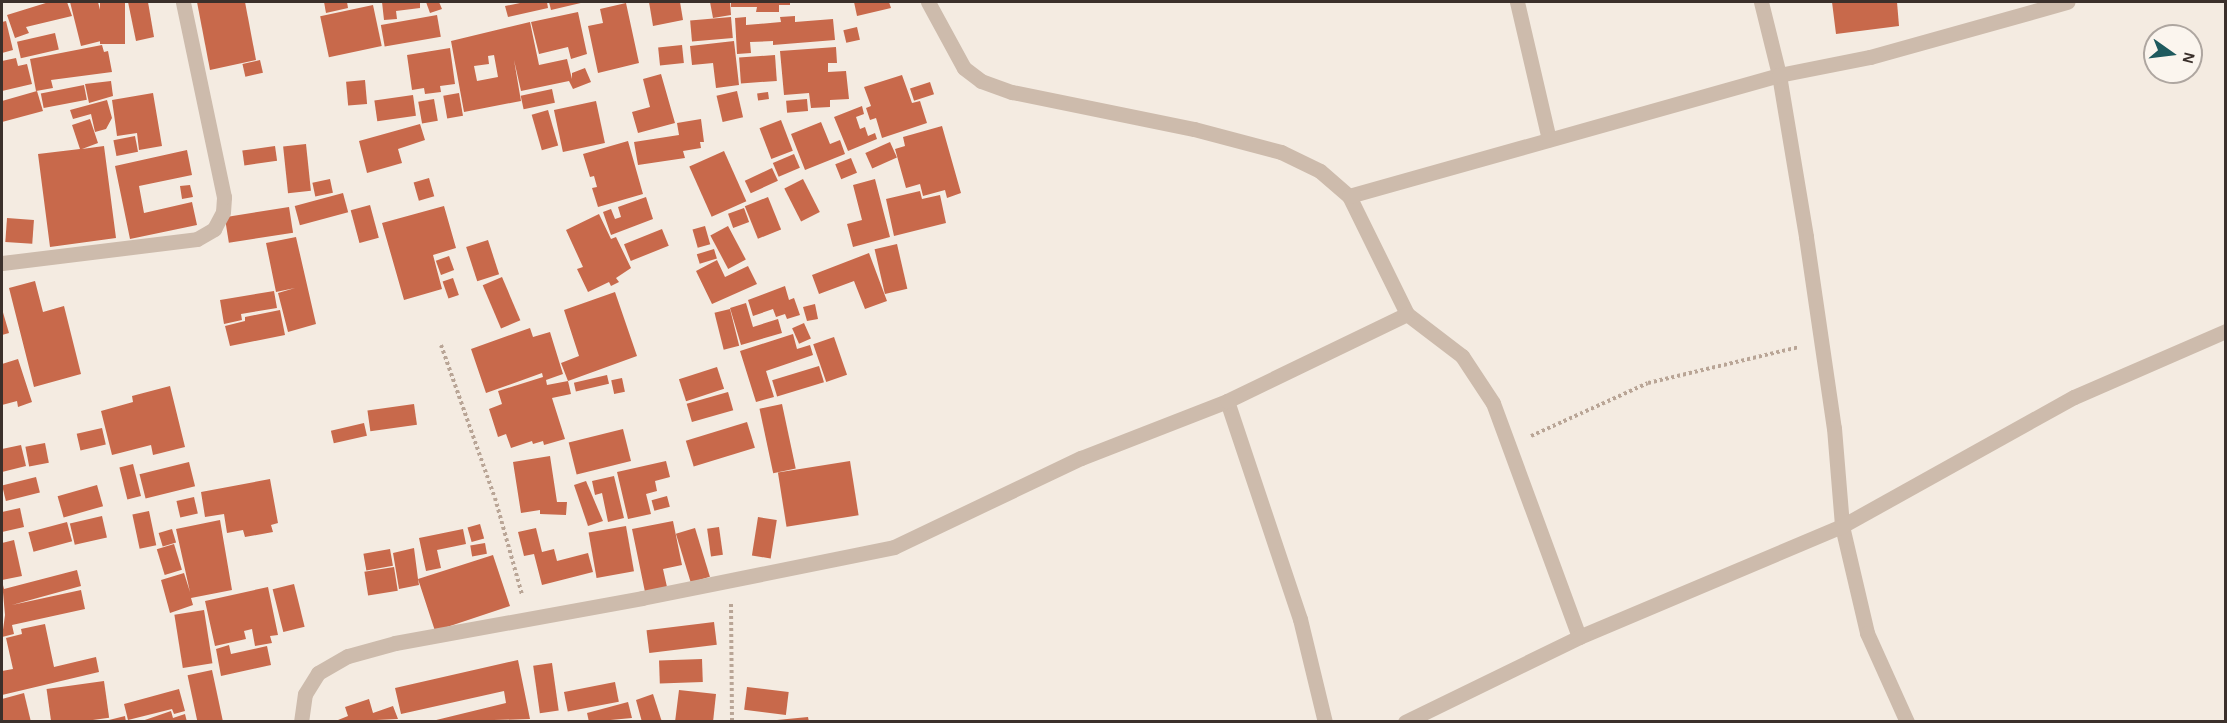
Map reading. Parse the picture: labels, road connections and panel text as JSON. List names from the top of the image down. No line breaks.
{"north":"right"}
